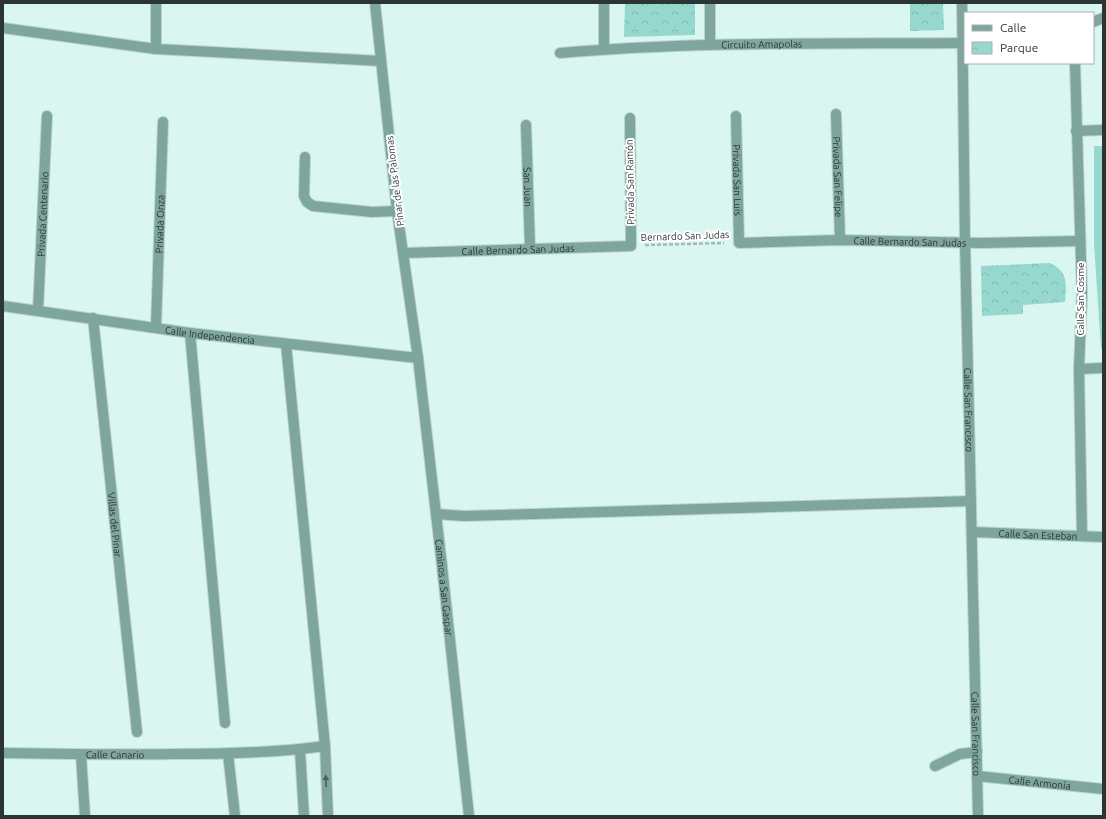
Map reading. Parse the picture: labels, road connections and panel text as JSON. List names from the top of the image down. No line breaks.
{"streets":{"street":["Circuito Amapolas","Privada San Felipe","Privada San Luis","Pinar de las Palomas","Privada San Ramón","San Juan","Privada Centenario","Privada Onza","Calle Bernardo San Judas","Calle San Cosme","Calle Independencia","Calle San Francisco","Villas del Pinar","Calle San Esteban","Caminos a San Gaspar","Calle Canario","Calle Armonía"],"path":["Bernardo San Judas"]},"crossings":[["Circuito Amapolas","Calle San Francisco"],["Privada San Felipe","Calle Bernardo San Judas"],["Privada San Luis","Bernardo San Judas"],["Privada San Luis","Calle Bernardo San Judas"],["Pinar de las Palomas","Calle Bernardo San Judas"],["Pinar de las Palomas","Calle Independencia"],["Pinar de las Palomas","Caminos a San Gaspar"],["Privada San Ramón","Bernardo San Judas"],["Privada San Ramón","Calle Bernardo San Judas"],["San Juan","Calle Bernardo San Judas"],["Privada Centenario","Calle Independencia"],["Privada Onza","Calle Independencia"],["Bernardo San Judas","Calle Bernardo San Judas"],["Calle Bernardo San Judas","Calle San Cosme"],["Calle Bernardo San Judas","Calle San Francisco"],["Calle San Cosme","Calle San Esteban"],["Calle Independencia","Villas del Pinar"],["Calle Independencia","Caminos a San Gaspar"],["Calle San Francisco","Calle San Esteban"],["Calle San Francisco","Calle Armonía"]],"legend":["Calle","Parque"]}
